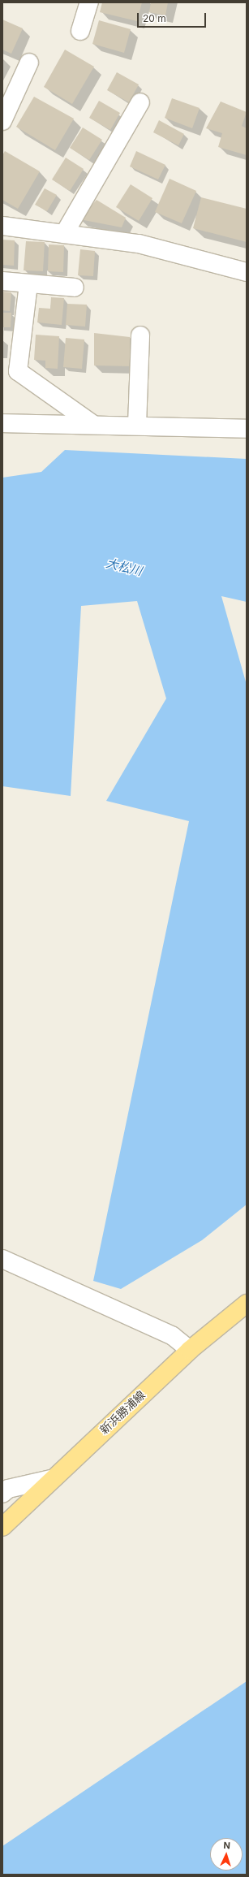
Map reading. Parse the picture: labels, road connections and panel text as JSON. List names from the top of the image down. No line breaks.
{"streets":{"main road":["新浜勝浦線"]},"water":["大松川"],"scale_bar":"20 m","north":"top"}
